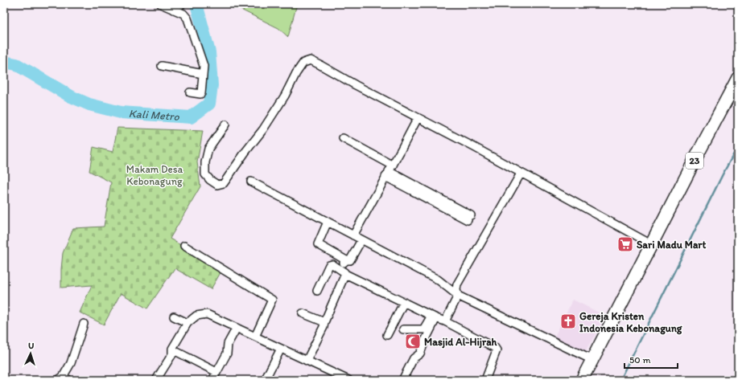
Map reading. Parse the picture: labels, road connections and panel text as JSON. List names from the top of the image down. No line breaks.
{"streets":{"highway":["23"]},"water":["Kali Metro"],"parks":["Makam Desa Kebonagung"],"places":{"supermarket":["Sari Madu Mart"],"church":["Gereja Kristen Indonesia Kebonagung"],"mosque":["Masjid Al-Hijrah"]},"scale_bar":"50 m","north":"top"}
